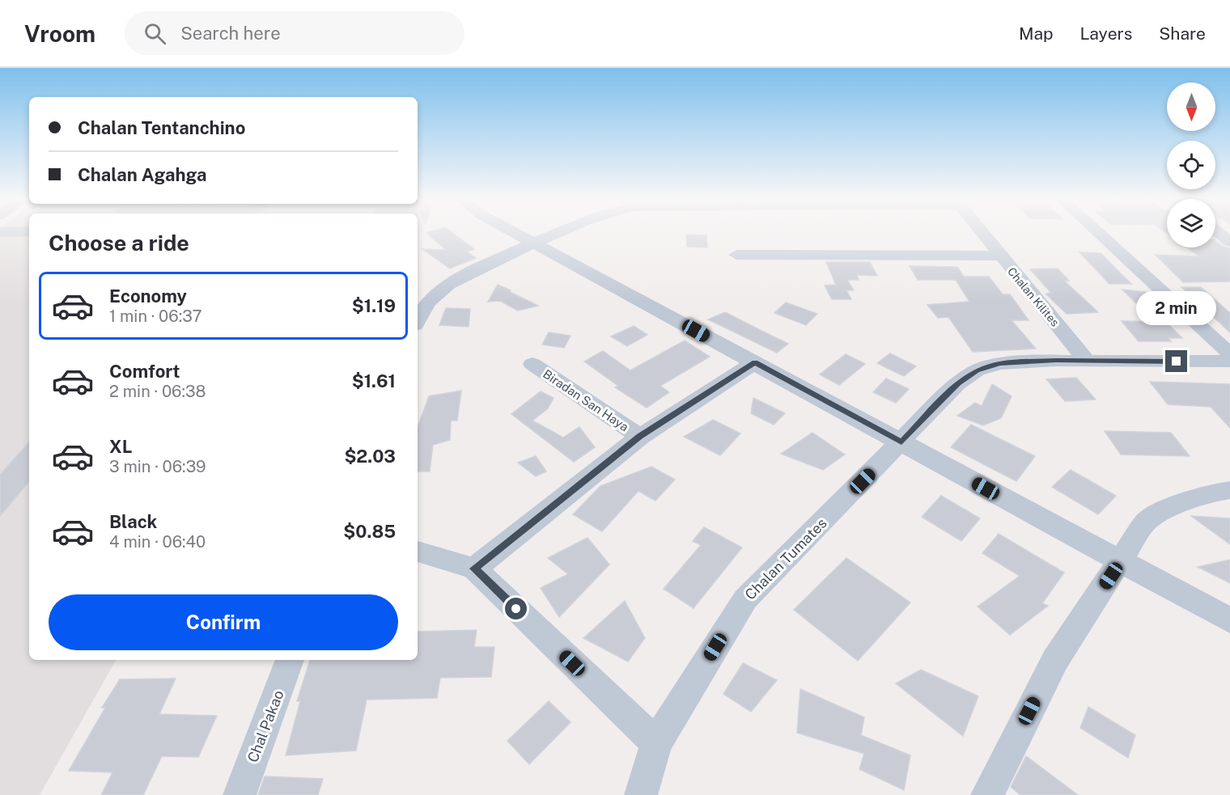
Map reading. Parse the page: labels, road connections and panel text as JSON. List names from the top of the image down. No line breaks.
{"streets":{"street":["Chalan Kilites","Biradan San Haya","Chalan Tumates","Chal Pakao"]},"crossings":[["Chalan Kilites","Chalan Tumates"]],"north":"bottom","page":{"header":"Vroom","search":"Search here","nav":["Map","Layers","Share"],"banner":["Chalan Tentanchino","Chalan Agahga"],"heading":"Choose a ride","list":[{"name":"Economy","note":"1 min · 06:37","value":"$1.19"},{"name":"Comfort","note":"2 min · 06:38","value":"$1.61"},{"name":"XL","note":"3 min · 06:39","value":"$2.03"},{"name":"Black","note":"4 min · 06:40","value":"$0.85"}],"bubble":"2 min","buttons":"Confirm"}}
